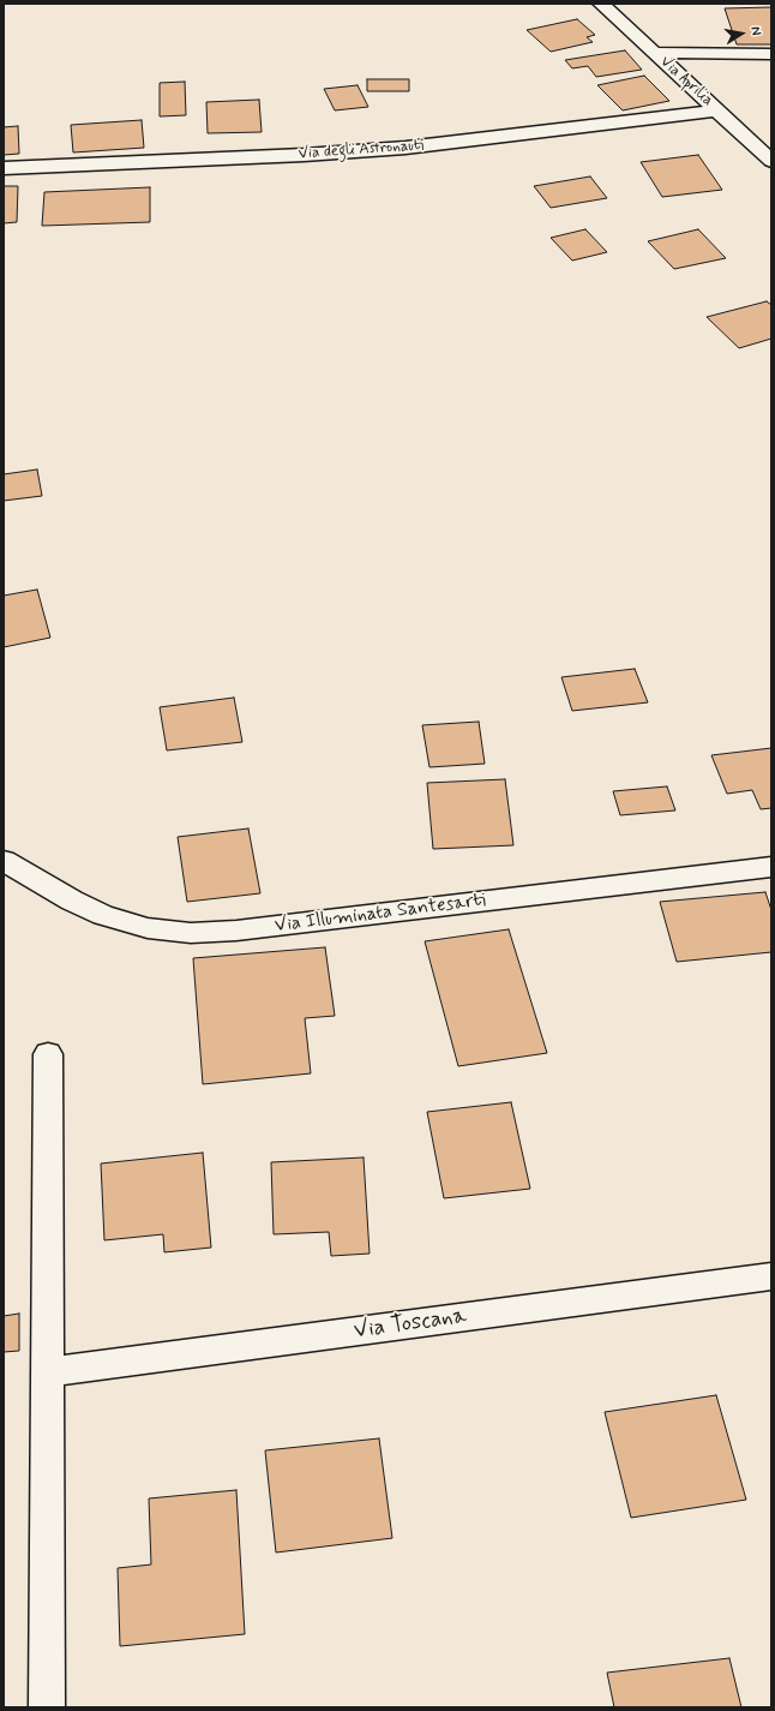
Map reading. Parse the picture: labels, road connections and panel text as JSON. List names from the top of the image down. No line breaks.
{"streets":{"street":["Via Aprilia","Via degli Astronauti","Via Illuminata Santesarti","Via Toscana"]},"crossings":[["Via Aprilia","Via degli Astronauti"]],"north":"right"}
